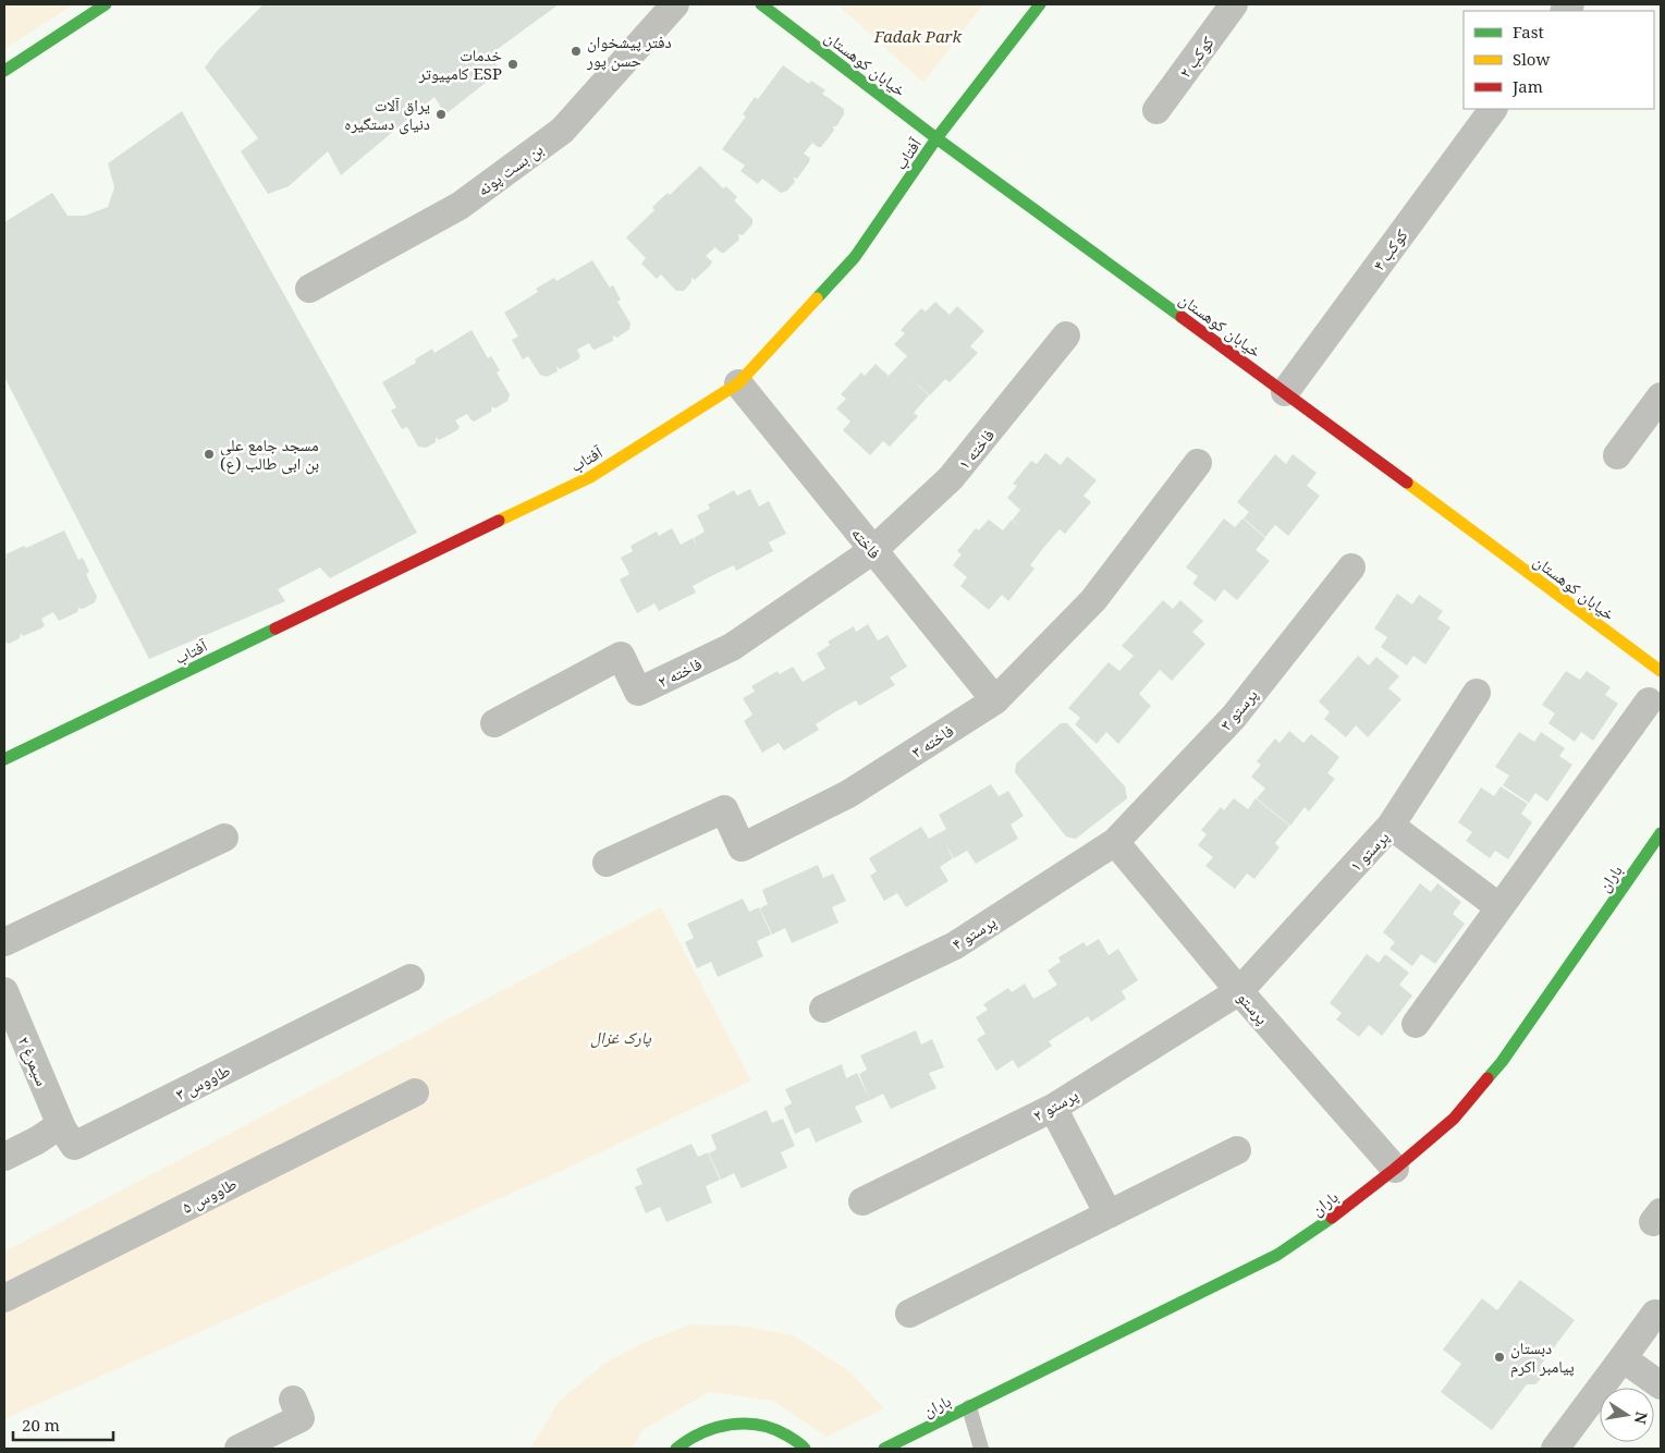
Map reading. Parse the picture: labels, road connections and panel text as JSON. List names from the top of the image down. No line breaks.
{"streets":{"street":["کوکب ۲","خیابان کوهستان","آفتاب","بن بست پونه","کوکب ۴","فاخته ۱","فاخته","فاخته ۲","پرستو ۳","فاخته ۳","پرستو ۱","باران","پرستو ۴","پرستو","سیمرغ ۲","طاووس ۳","پرستو ۲","طاووس ۵"]},"crossings":[["خیابان کوهستان","آفتاب"],["خیابان کوهستان","کوکب ۴"],["آفتاب","فاخته"],["فاخته ۱","فاخته"],["فاخته ۱","فاخته ۲"],["فاخته","فاخته ۲"],["فاخته","فاخته ۳"],["پرستو ۳","پرستو ۴"],["پرستو ۳","پرستو"],["پرستو ۱","پرستو"],["پرستو ۱","پرستو ۲"],["باران","پرستو"],["پرستو ۴","پرستو"],["پرستو","پرستو ۲"],["سیمرغ ۲","طاووس ۳"]],"parks":["Fadak Park","پارک غزال"],"places":["دفتر پیشخوان حسن پور","خدمات کامپیوتر ESP","یراق آلات دنیای دستگیره","مسجد جامع علی بن ابی طالب (ع)","دبستان پیامبر اکرم"],"legend":["Fast","Slow","Jam"],"scale_bar":"20 m","north":"right"}
